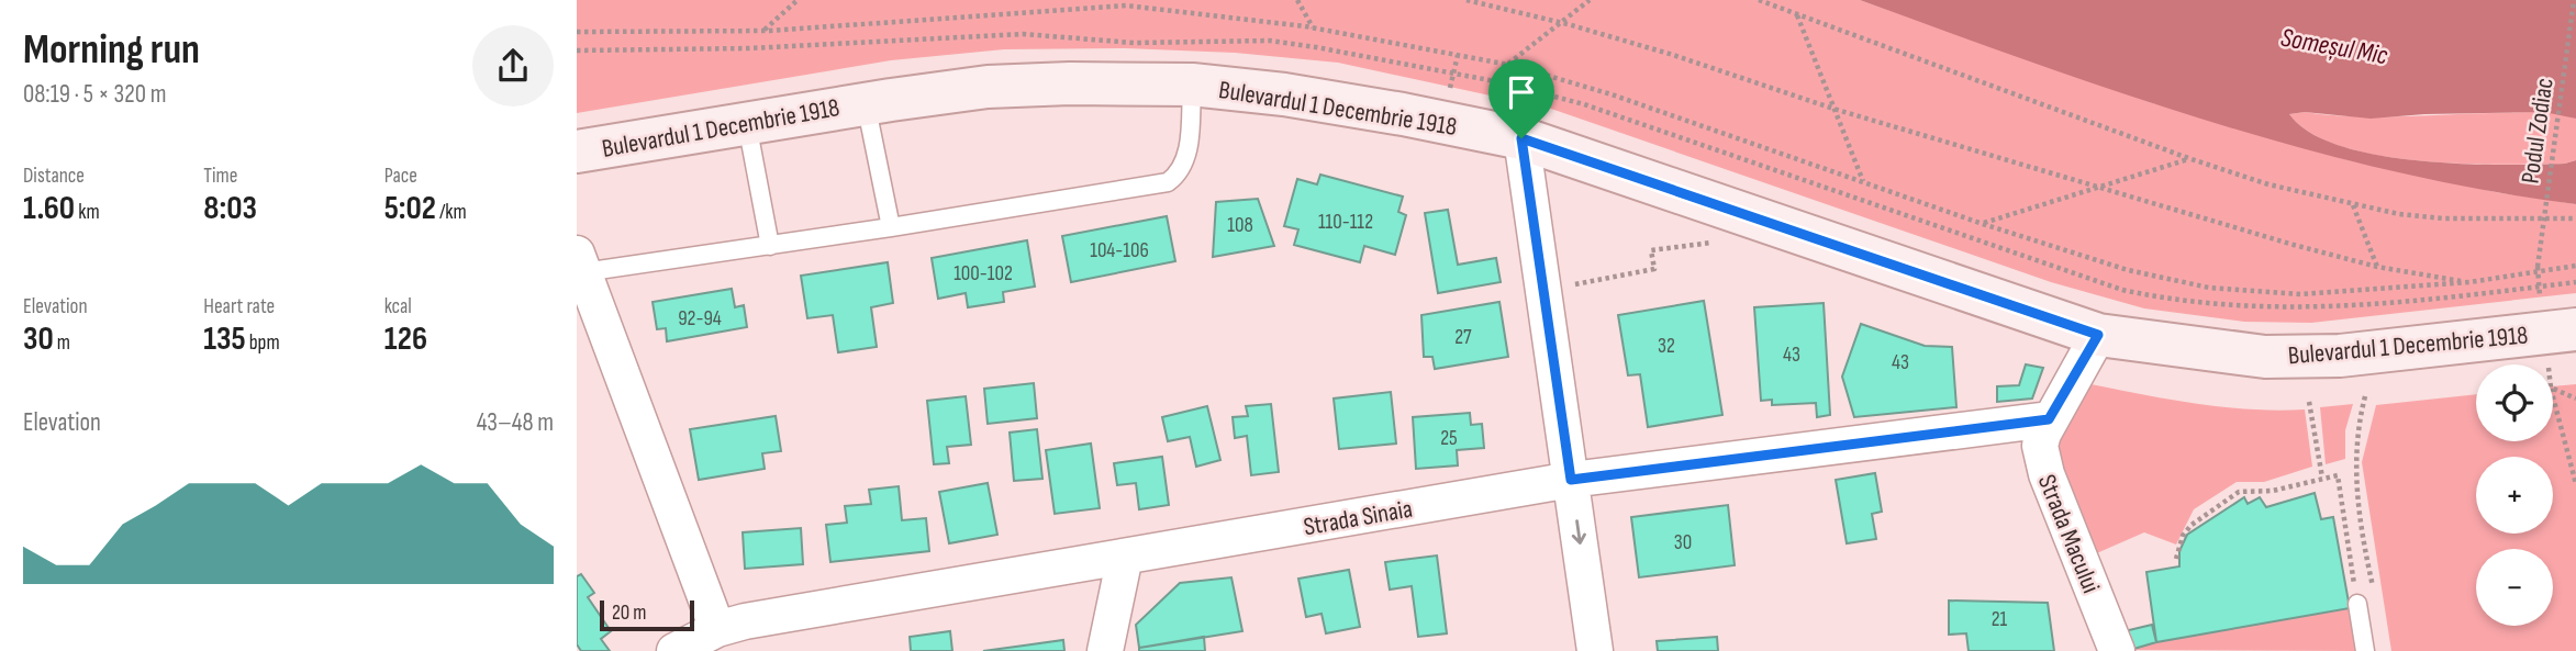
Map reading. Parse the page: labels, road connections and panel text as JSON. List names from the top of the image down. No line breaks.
{"streets":{"main road":["Bulevardul 1 Decembrie 1918"],"street":["Strada Sinaia","Strada Macului"],"path":["Podul Zodiac"]},"crossings":[["Bulevardul 1 Decembrie 1918","Strada Macului"],["Strada Sinaia","Strada Macului"]],"water":["Someșul Mic"],"house_numbers":["110-112","108","104-106","100-102","92-94","27","32","43","43","25","30","21"],"scale_bar":"20 m","page":{"heading":["Morning run","08:19 · 5 × 320 m"],"stats":[["Distance","1.60 km"],["Time","8:03"],["Pace","5:02 /km"],["Elevation","30 m"],["Heart rate","135 bpm"],["kcal","126"]],"map_buttons":["+","−"],"chart":["Elevation","43–48 m"],"scale":"20 m"}}
